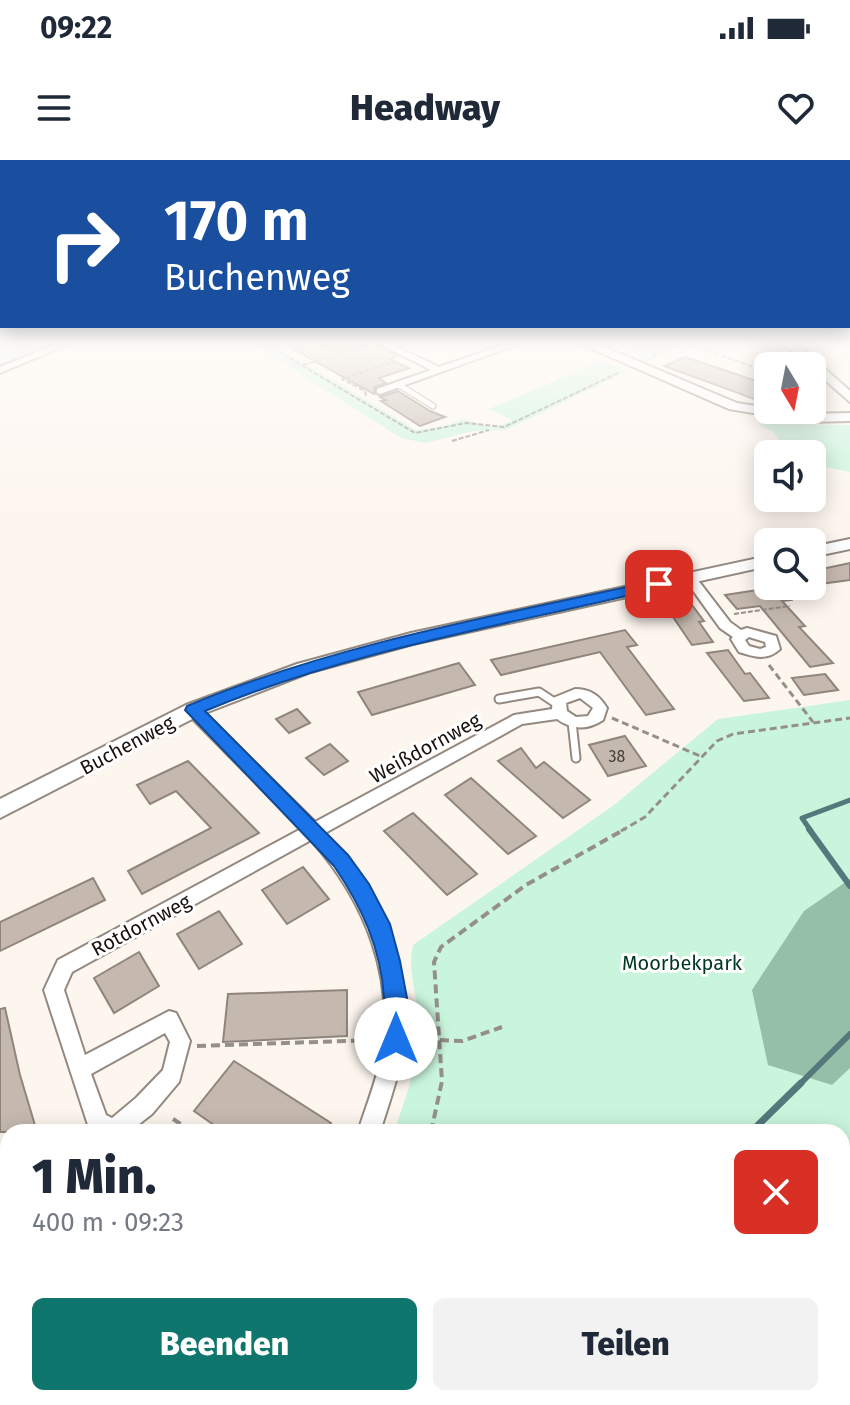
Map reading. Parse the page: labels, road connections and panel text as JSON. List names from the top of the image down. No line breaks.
{"streets":{"street":["Buchenweg","Weißdornweg","Rotdornweg"]},"crossings":[["Weißdornweg","Rotdornweg"]],"parks":["Moorbekpark"],"house_numbers":["38"],"north":"bottom","page":{"status":"09:22","header":"Headway","turn":["170 m","Buchenweg"],"heading":["1 Min.","400 m · 09:23"],"buttons":["Beenden","Teilen"]}}
